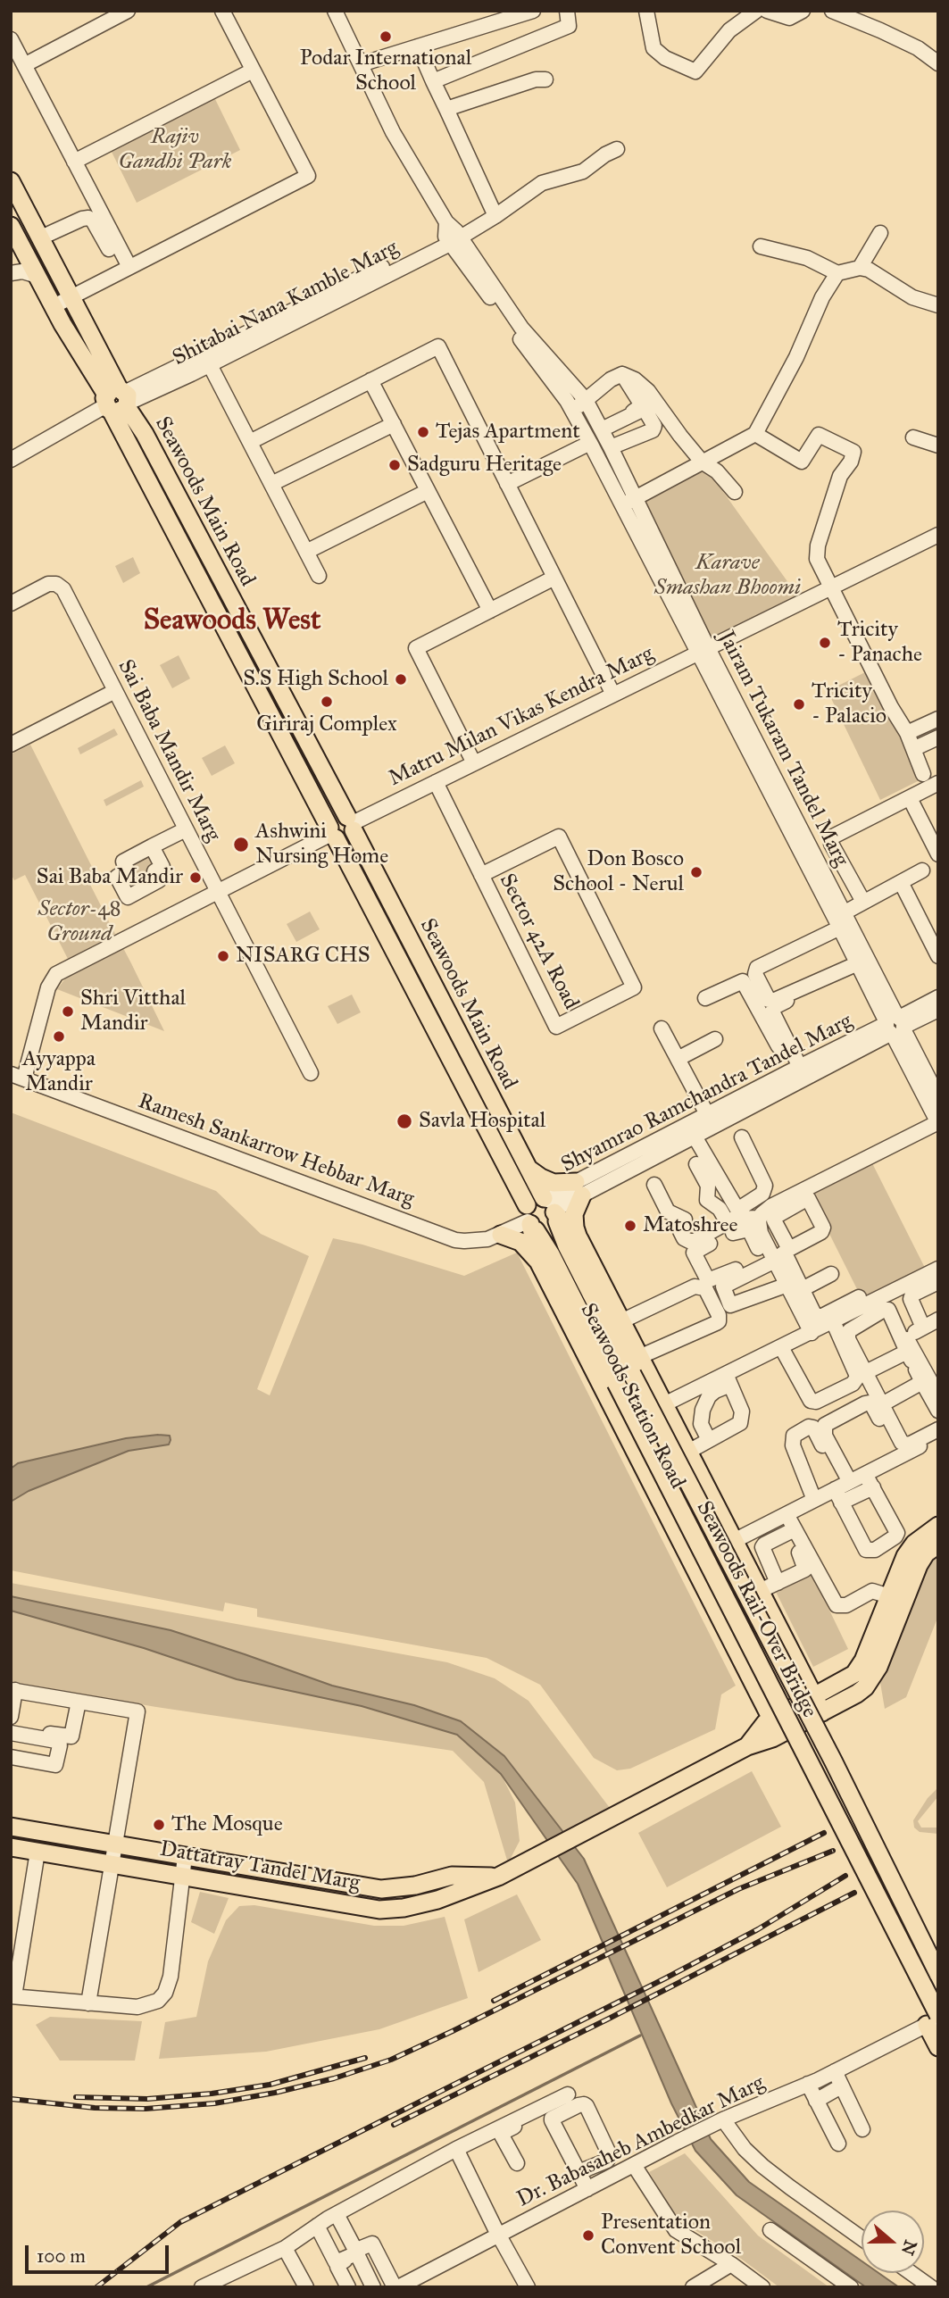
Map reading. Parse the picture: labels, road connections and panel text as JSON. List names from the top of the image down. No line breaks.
{"streets":{"main road":["Seawoods Main Road","Seawoods Station Road","Seawoods Rail-Over Bridge","Dattatray Tandel Marg"],"street":["Shitabai Nana Kamble Marg","Matru Milan Vikas Kendra Marg","Jairam Tukaram Tandel Marg","Sai Baba Mandir Marg","Sector 42A Road","Shyamrao Ramchandra Tandel Marg","Ramesh Sankarrow Hebbar Marg","Dr. Babasaheb Ambedkar Marg"]},"crossings":[["Shitabai Nana Kamble Marg","Seawoods Main Road"],["Shitabai Nana Kamble Marg","Jairam Tukaram Tandel Marg"],["Seawoods Main Road","Matru Milan Vikas Kendra Marg"],["Seawoods Main Road","Shyamrao Ramchandra Tandel Marg"],["Seawoods Main Road","Ramesh Sankarrow Hebbar Marg"],["Seawoods Main Road","Seawoods Station Road"],["Seawoods Main Road","Seawoods Rail-Over Bridge"],["Matru Milan Vikas Kendra Marg","Jairam Tukaram Tandel Marg"],["Matru Milan Vikas Kendra Marg","Sector 42A Road"],["Jairam Tukaram Tandel Marg","Shyamrao Ramchandra Tandel Marg"],["Shyamrao Ramchandra Tandel Marg","Seawoods Station Road"],["Shyamrao Ramchandra Tandel Marg","Seawoods Rail-Over Bridge"],["Ramesh Sankarrow Hebbar Marg","Seawoods Station Road"],["Ramesh Sankarrow Hebbar Marg","Seawoods Rail-Over Bridge"],["Seawoods Station Road","Seawoods Rail-Over Bridge"],["Seawoods Station Road","Dattatray Tandel Marg"],["Seawoods Rail-Over Bridge","Dr. Babasaheb Ambedkar Marg"]],"districts":["Seawoods West"],"parks":["Rajiv Gandhi Park","Karave Smashan Bhoomi","Sector-48 Ground"],"places":["Podar International School","Tejas Apartment","Sadguru Heritage","Tricity - Panache","S.S High School","Giriraj Complex","Tricity - Palacio","Ashwini Nursing Home","Don Bosco School - Nerul","Sai Baba Mandir","NISARG CHS","Shri Vitthal Mandir","Ayyappa Mandir","Savla Hospital","Matoshree","The Mosque","Presentation Convent School"],"scale_bar":"100 m","north":"right"}
